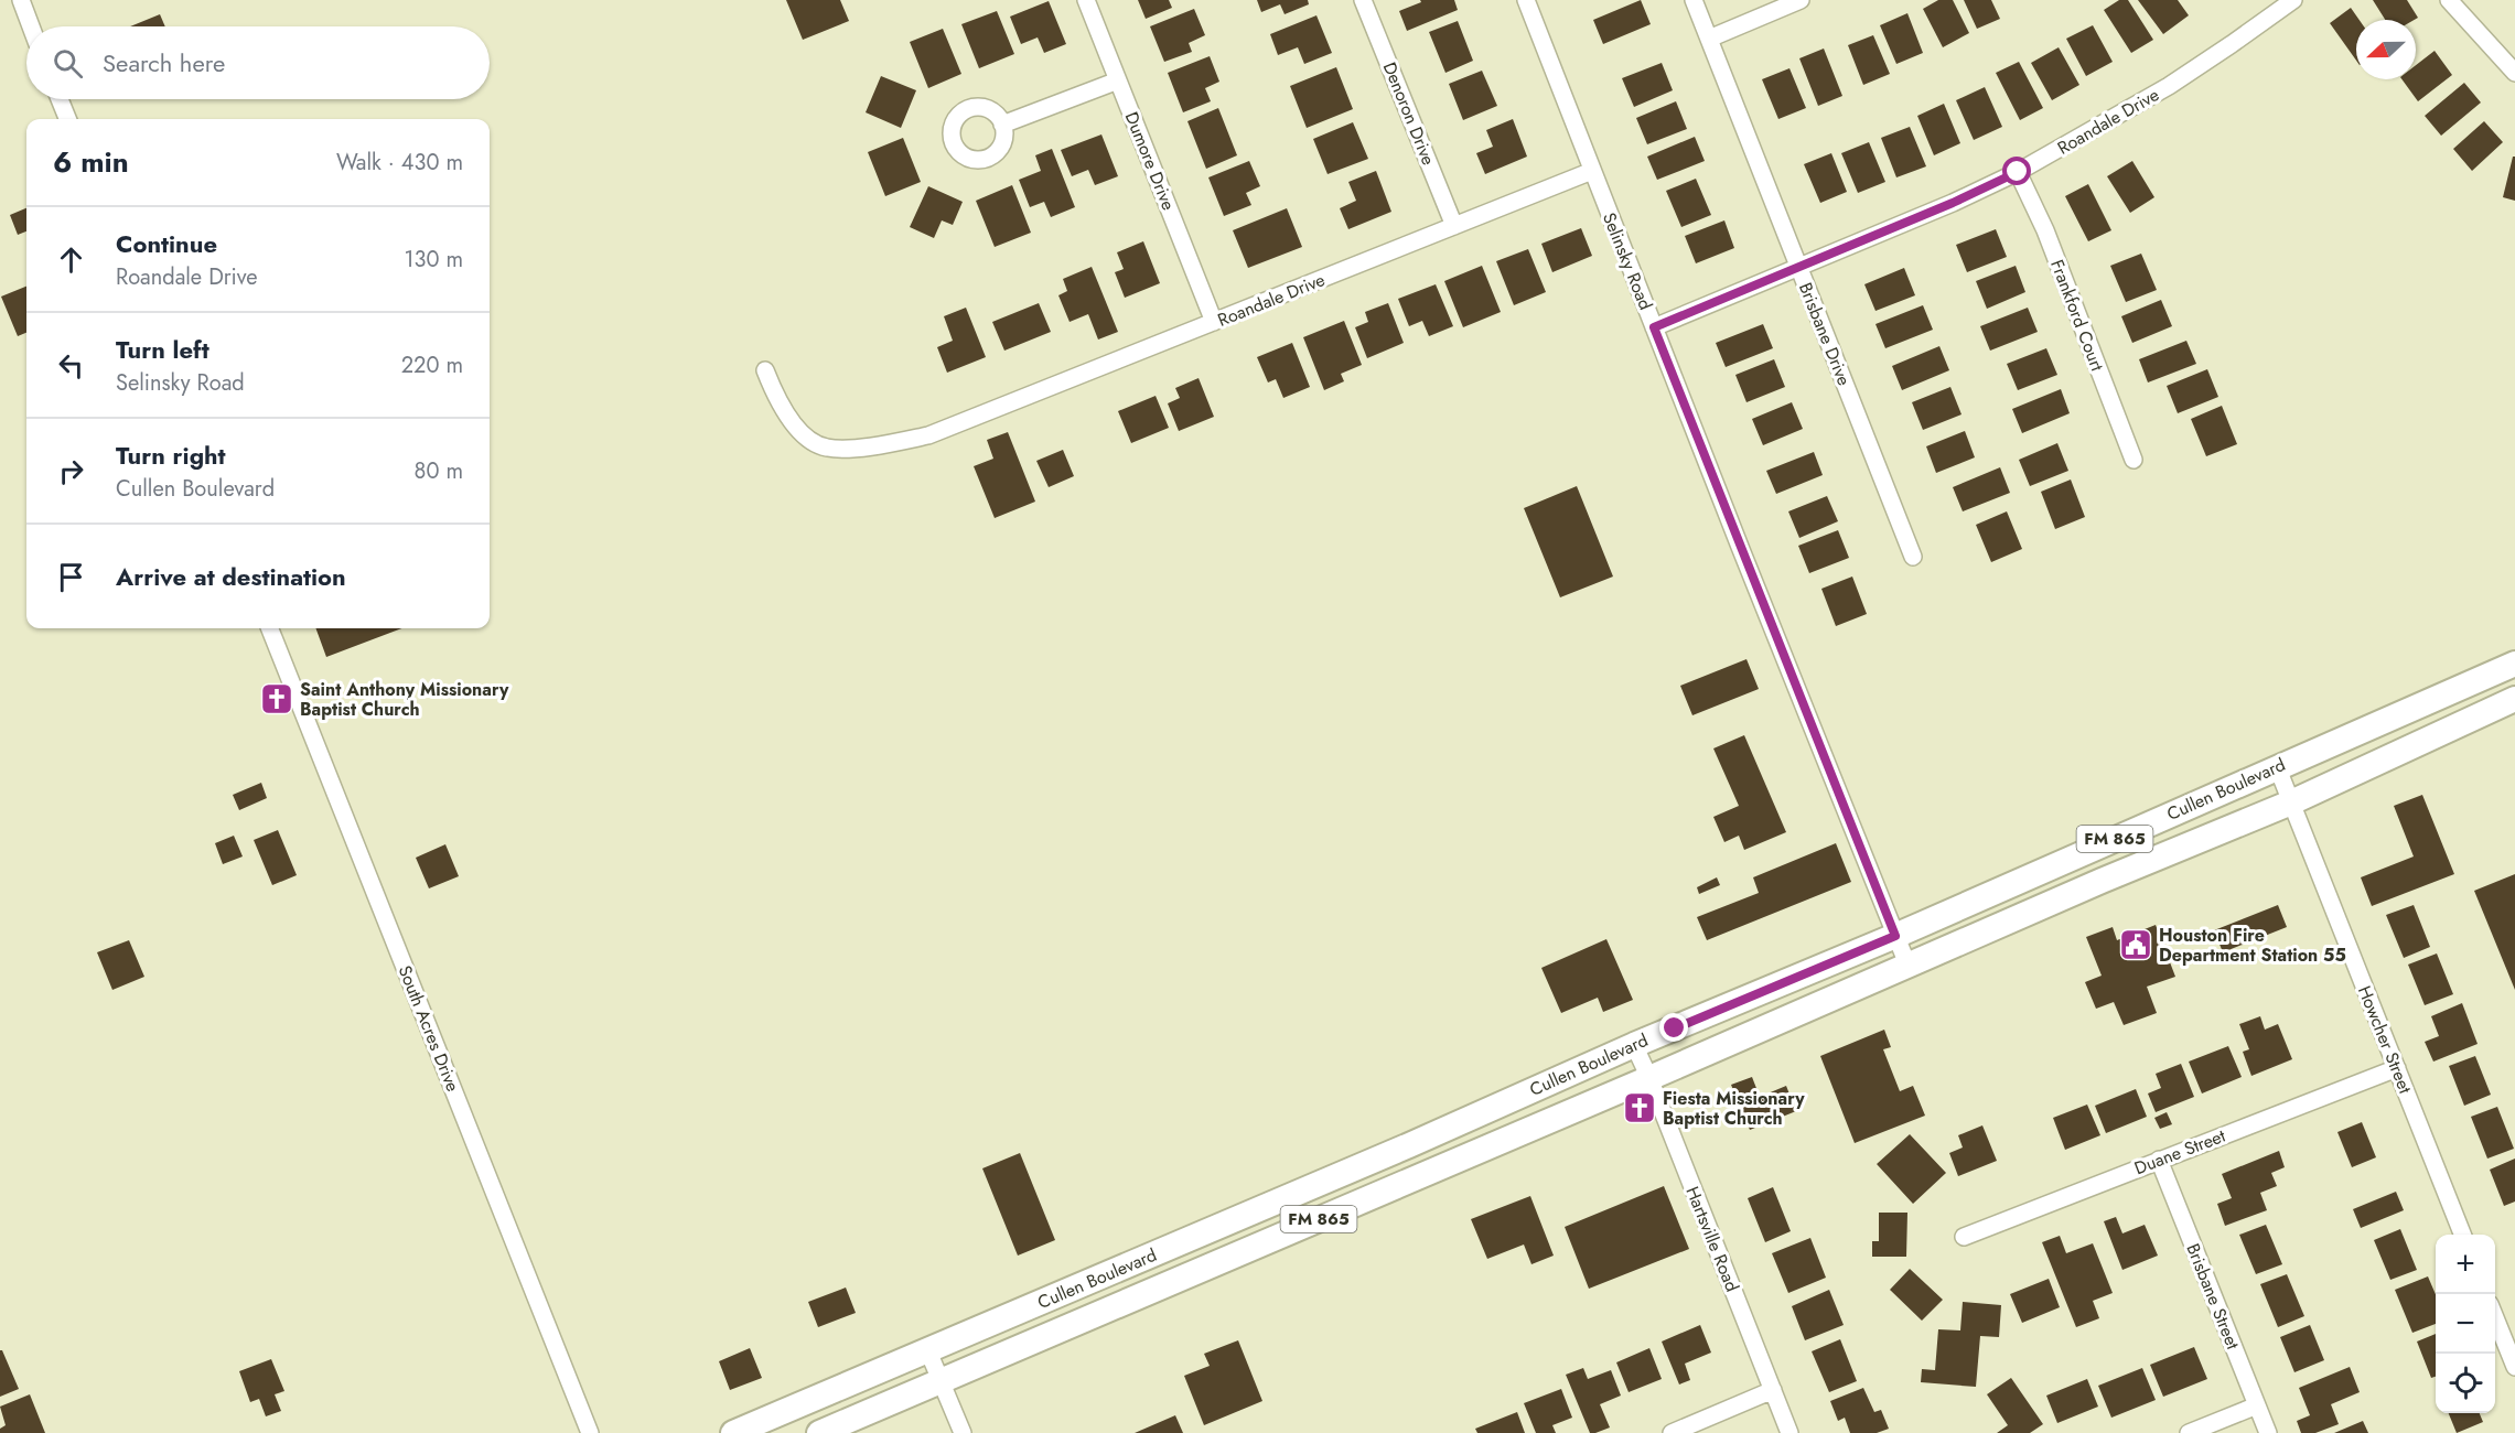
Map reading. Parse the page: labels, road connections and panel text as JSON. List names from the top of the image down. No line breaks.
{"streets":{"main road":["Cullen Boulevard","FM 865"],"street":["Denoron Drive","Roandale Drive","Dumore Drive","Selinsky Road","Frankford Court","Brisbane Drive","South Acres Drive","Howcher Street","Duane Street","Hartsville Road","Brisbane Street"]},"crossings":[["Denoron Drive","Roandale Drive"],["Roandale Drive","Dumore Drive"],["Roandale Drive","Selinsky Road"],["Roandale Drive","Frankford Court"],["Roandale Drive","Brisbane Drive"],["Selinsky Road","Cullen Boulevard"],["Cullen Boulevard","Howcher Street"],["Cullen Boulevard","Hartsville Road"],["Howcher Street","Duane Street"],["Duane Street","Brisbane Street"]],"places":{"church":["Saint Anthony Missionary Baptist Church","Fiesta Missionary Baptist Church"],"public building":["Houston Fire Department Station 55"]},"north":"left","page":{"search":"Search here","heading":["6 min","Walk · 430 m"],"list":[["Continue","Roandale Drive","130 m"],["Turn left","Selinsky Road","220 m"],["Turn right","Cullen Boulevard","80 m"],"Arrive at destination"],"map_buttons":["+","−"]}}
